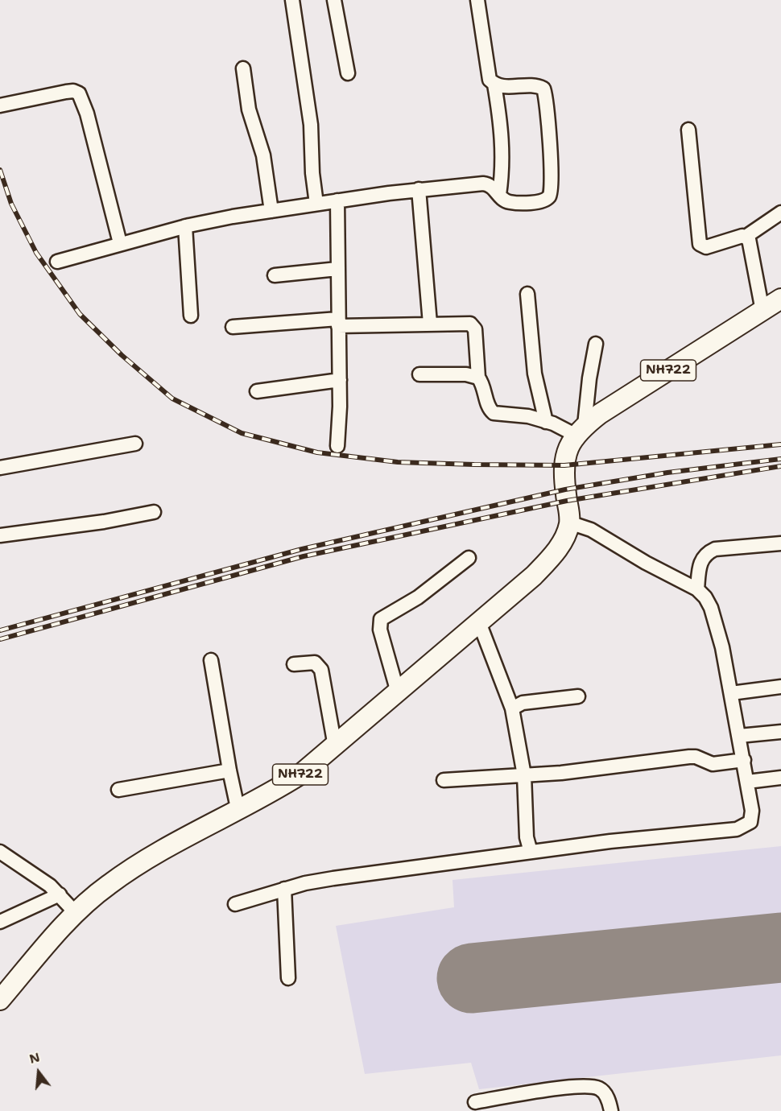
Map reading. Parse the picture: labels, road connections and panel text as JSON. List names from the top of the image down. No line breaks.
{"streets":{"highway":["NH722"]},"north":"top"}
